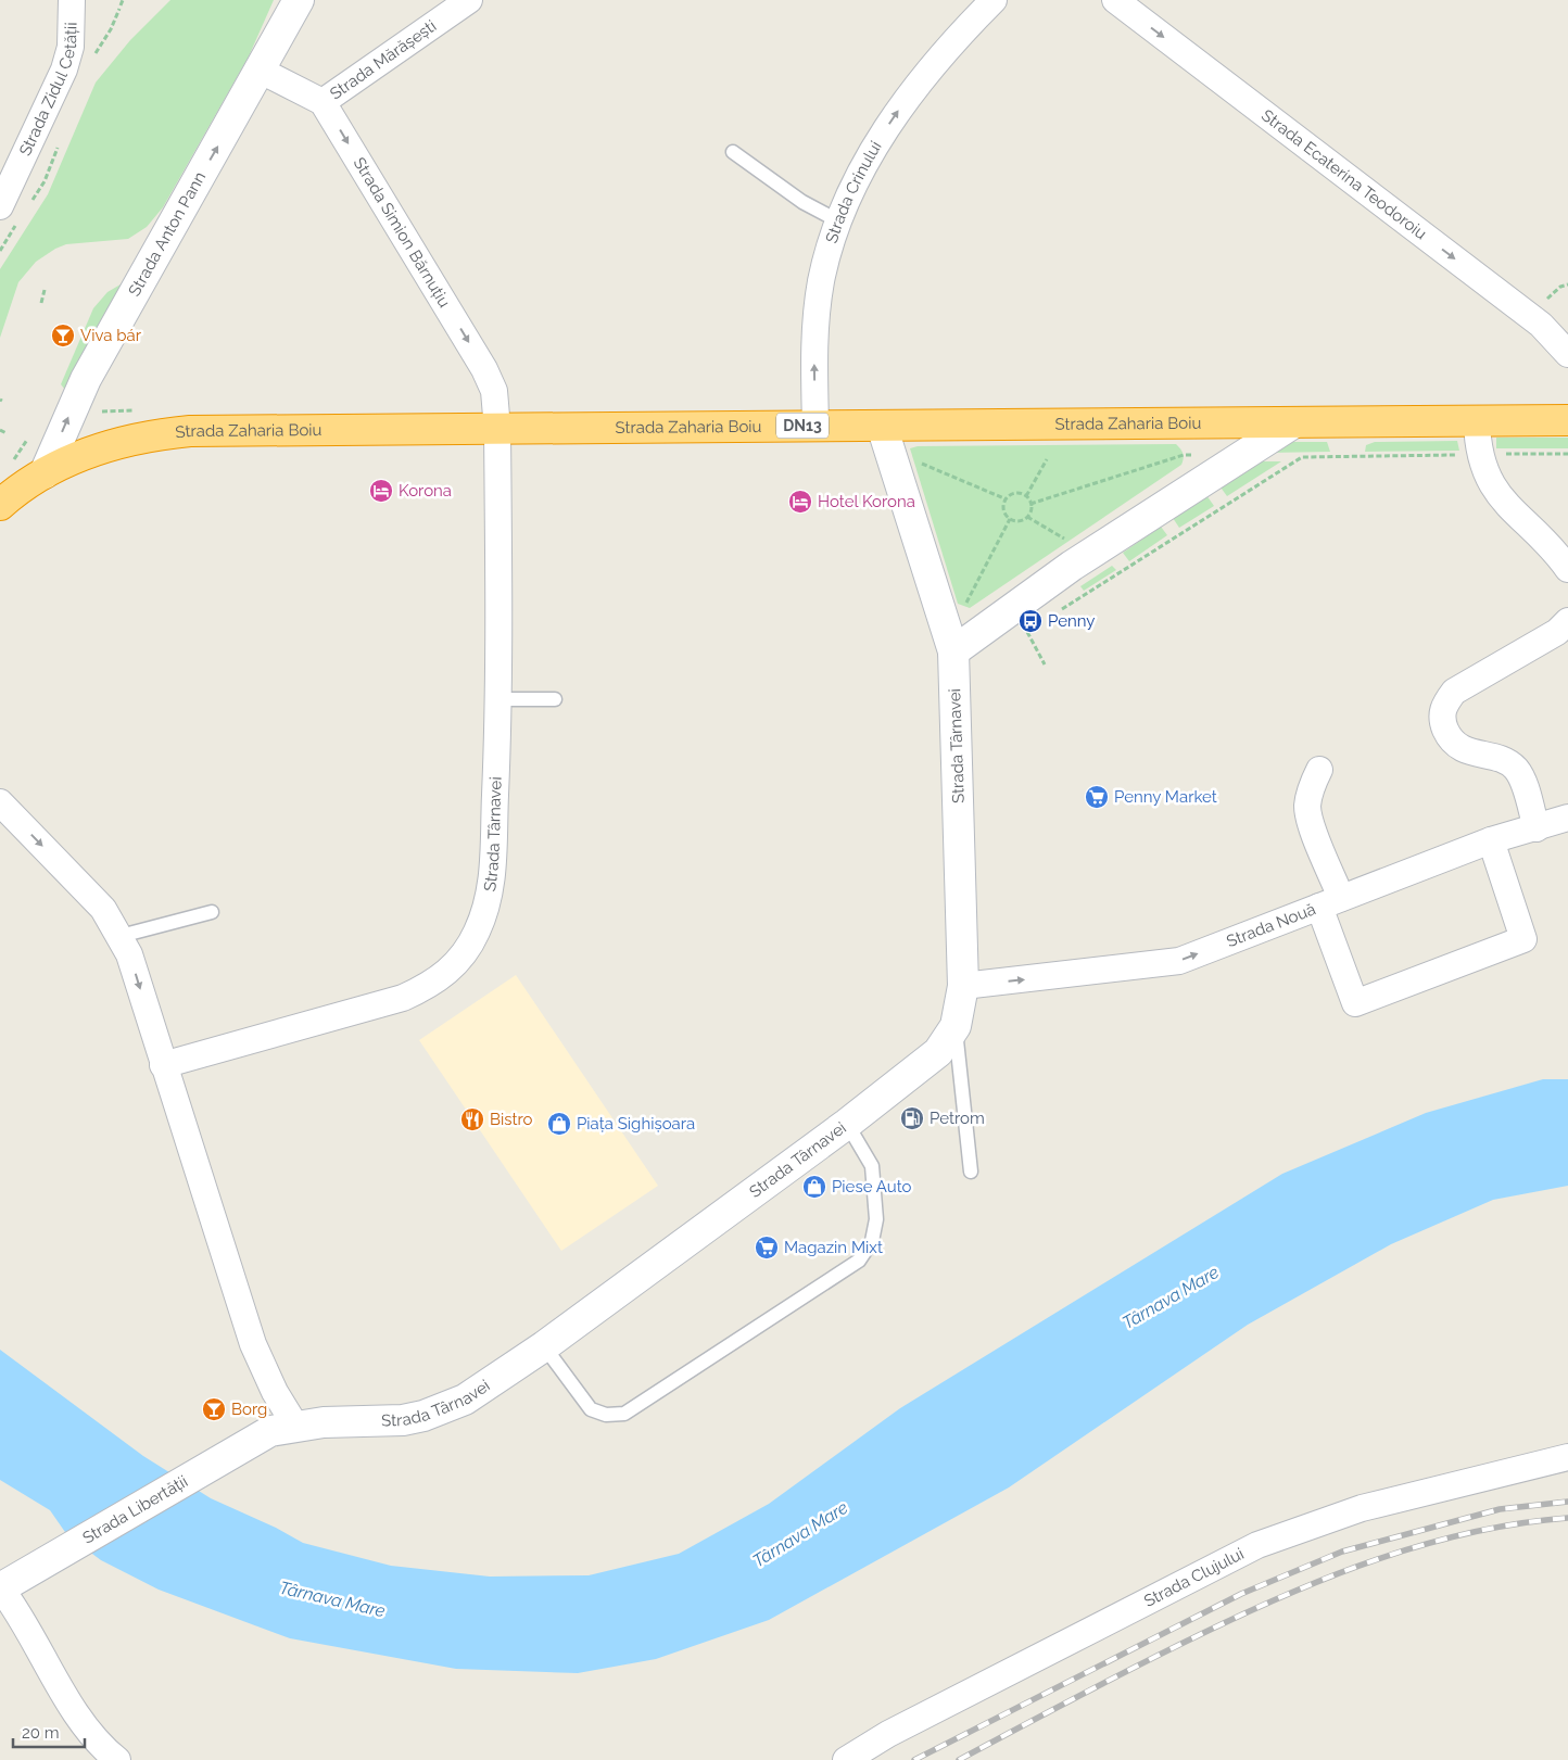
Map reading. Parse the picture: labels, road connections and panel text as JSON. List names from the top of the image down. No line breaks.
{"streets":{"highway":["Strada Zaharia Boiu","DN13"],"street":["Strada Mărășești","Strada Zidul Cetății","Strada Ecaterina Teodoroiu","Strada Crinului","Strada Simion Bărnuțiu","Strada Anton Pann","Strada Târnavei","Strada Nouă","Strada Libertății","Strada Clujului"]},"crossings":[["Strada Mărășești","Strada Simion Bărnuțiu"],["Strada Crinului","Strada Zaharia Boiu"],["Strada Simion Bărnuțiu","Strada Zaharia Boiu"],["Strada Simion Bărnuțiu","Strada Târnavei"],["Strada Anton Pann","Strada Zaharia Boiu"],["Strada Anton Pann","DN13"],["Strada Zaharia Boiu","DN13"],["Strada Zaharia Boiu","Strada Târnavei"],["Strada Târnavei","Strada Nouă"],["Strada Târnavei","Strada Libertății"]],"one_way":["Strada Ecaterina Teodoroiu","Strada Crinului","Strada Simion Bărnuțiu","Strada Anton Pann","Strada Nouă"],"water":["Târnava Mare"],"places":{"bar":["Viva bár","Borg"],"hotel":["Korona","Hotel Korona"],"bus stop":["Penny"],"supermarket":["Penny Market","Magazin Mixt"],"fuel station":["Petrom"],"restaurant":["Bistro"],"shop":["Piața Sighișoara","Piese Auto"]},"scale_bar":"20 m"}
